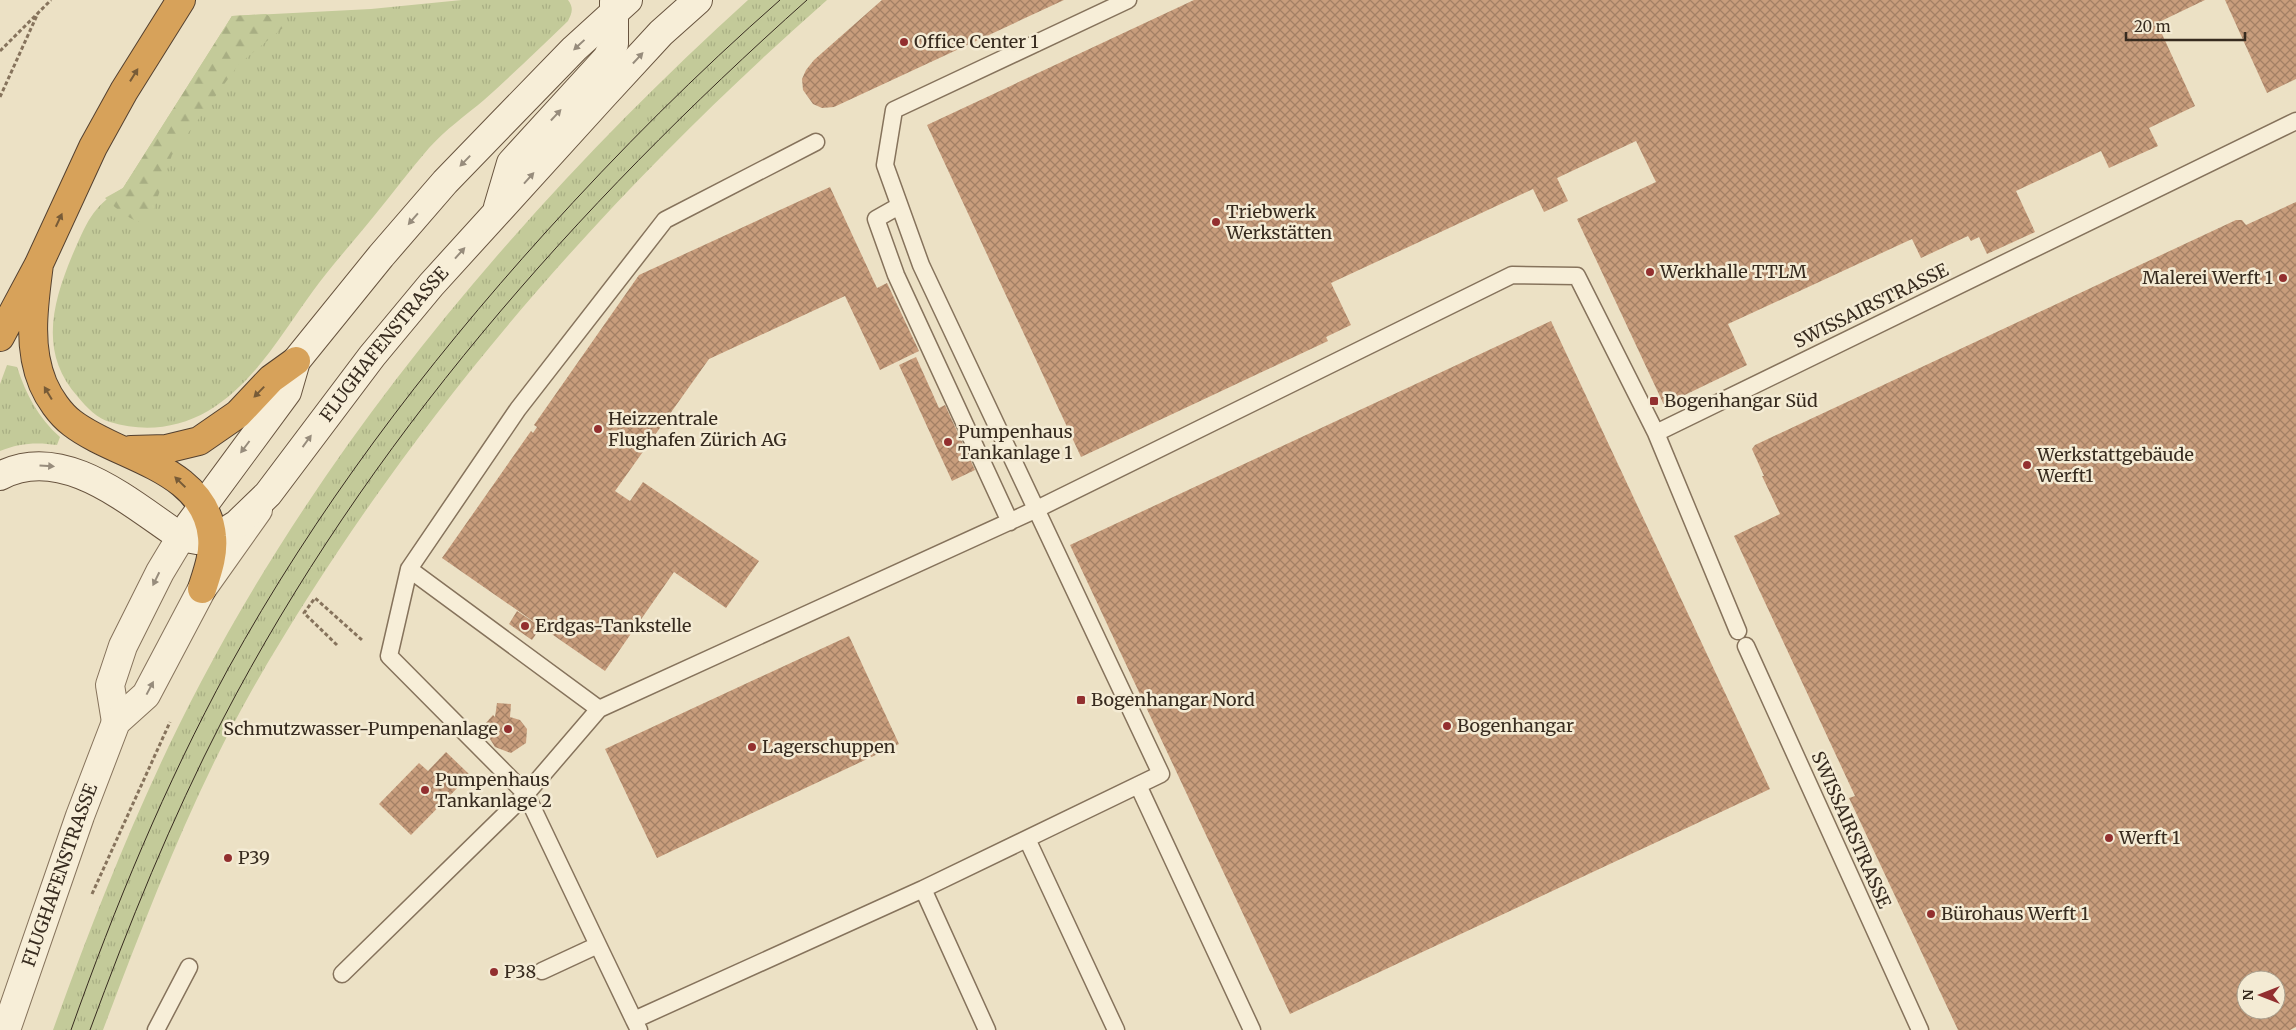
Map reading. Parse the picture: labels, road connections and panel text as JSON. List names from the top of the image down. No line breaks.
{"streets":{"main road":["FLUGHAFENSTRASSE"],"lane":["SWISSAIRSTRASSE"]},"places":{"other":["Office Center 1","Triebwerk Werkstätten","Werkhalle TTLM","Malerei Werft 1","Heizzentrale Flughafen Zürich AG","Pumpenhaus Tankanlage 1","Werkstattgebäude Werft1","Erdgas-Tankstelle","Bogenhangar","Schmutzwasser-Pumpenanlage","Lagerschuppen","Pumpenhaus Tankanlage 2","Werft 1","P39","Bürohaus Werft 1","P38"],"transit":["Bogenhangar Süd","Bogenhangar Nord"]},"scale_bar":"20 m","north":"left"}
